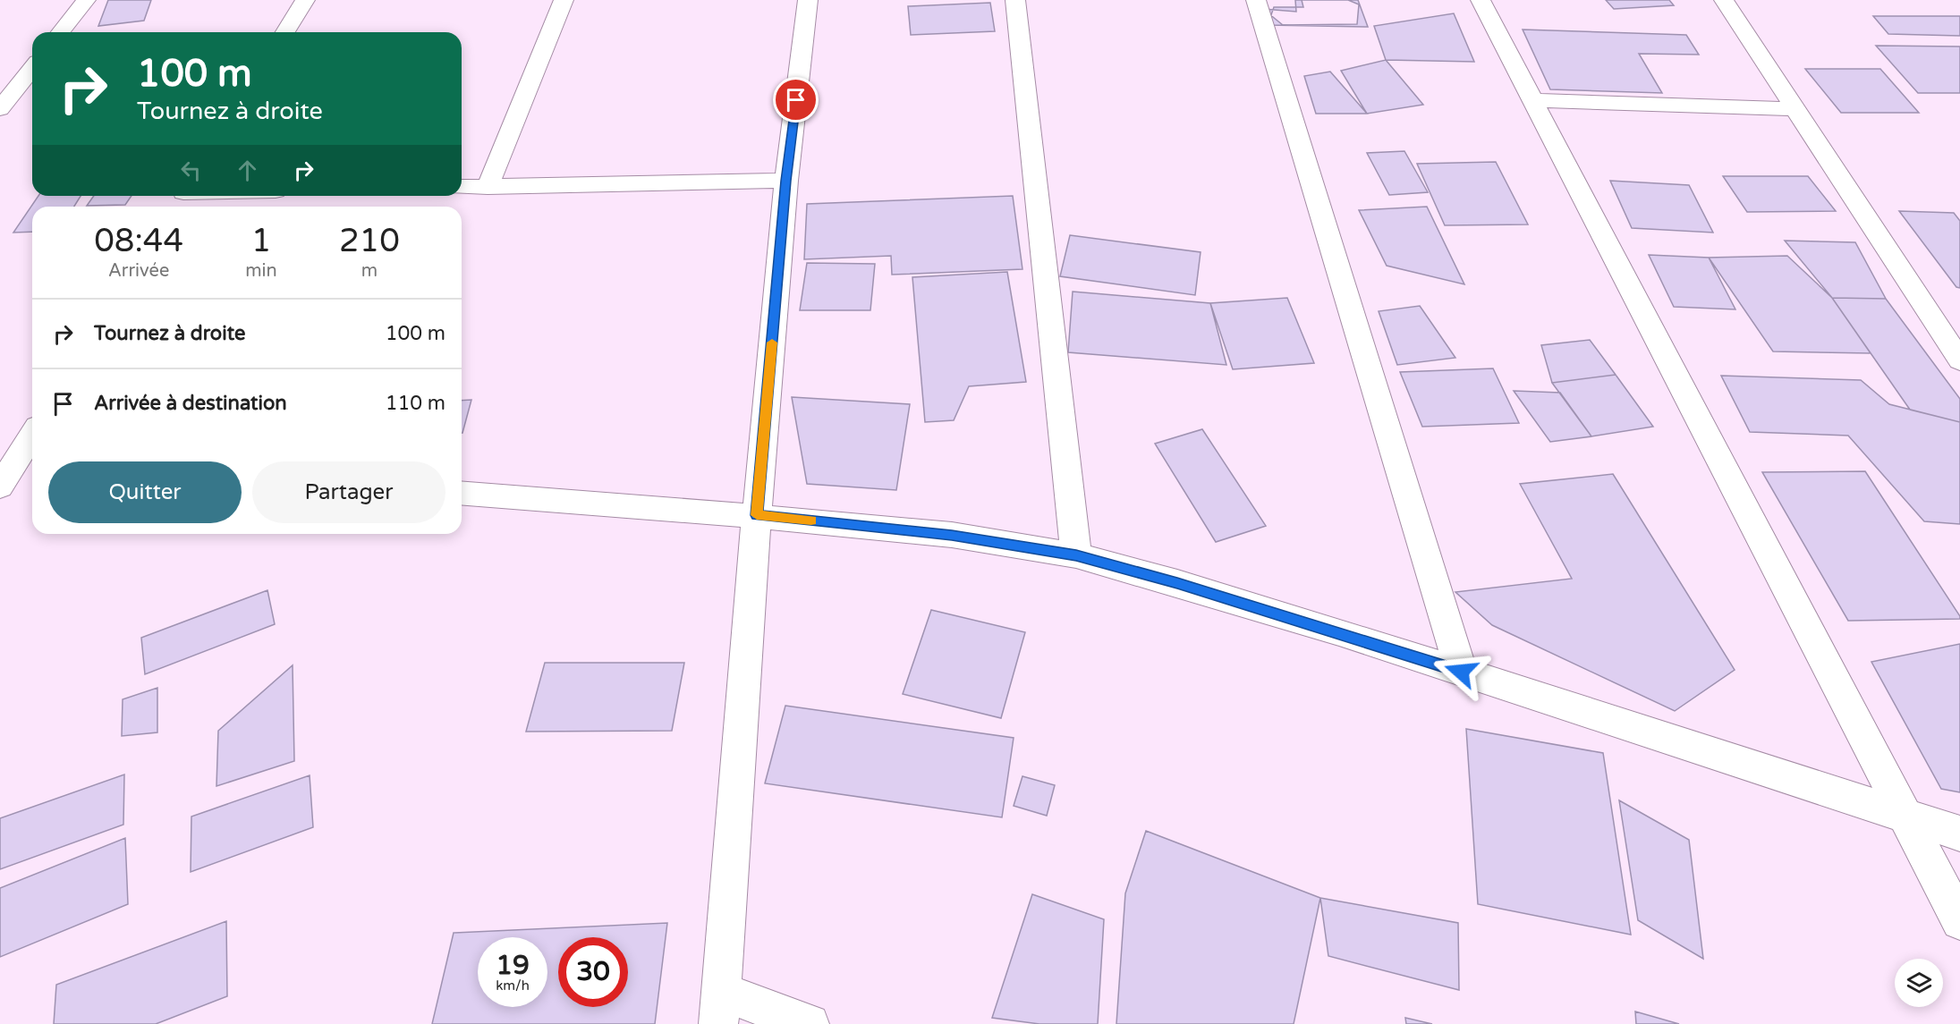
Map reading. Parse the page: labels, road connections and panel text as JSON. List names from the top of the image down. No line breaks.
{"page":{"turn":["100 m","Tournez à droite"],"eta":["08:44","Arrivée","1","min","210","m"],"list":[{"name":"Tournez à droite","value":"100 m"},{"name":"Arrivée à destination","value":"110 m"}],"buttons":["Quitter","Partager"],"speed":"19 km/h","limit":"30"}}
